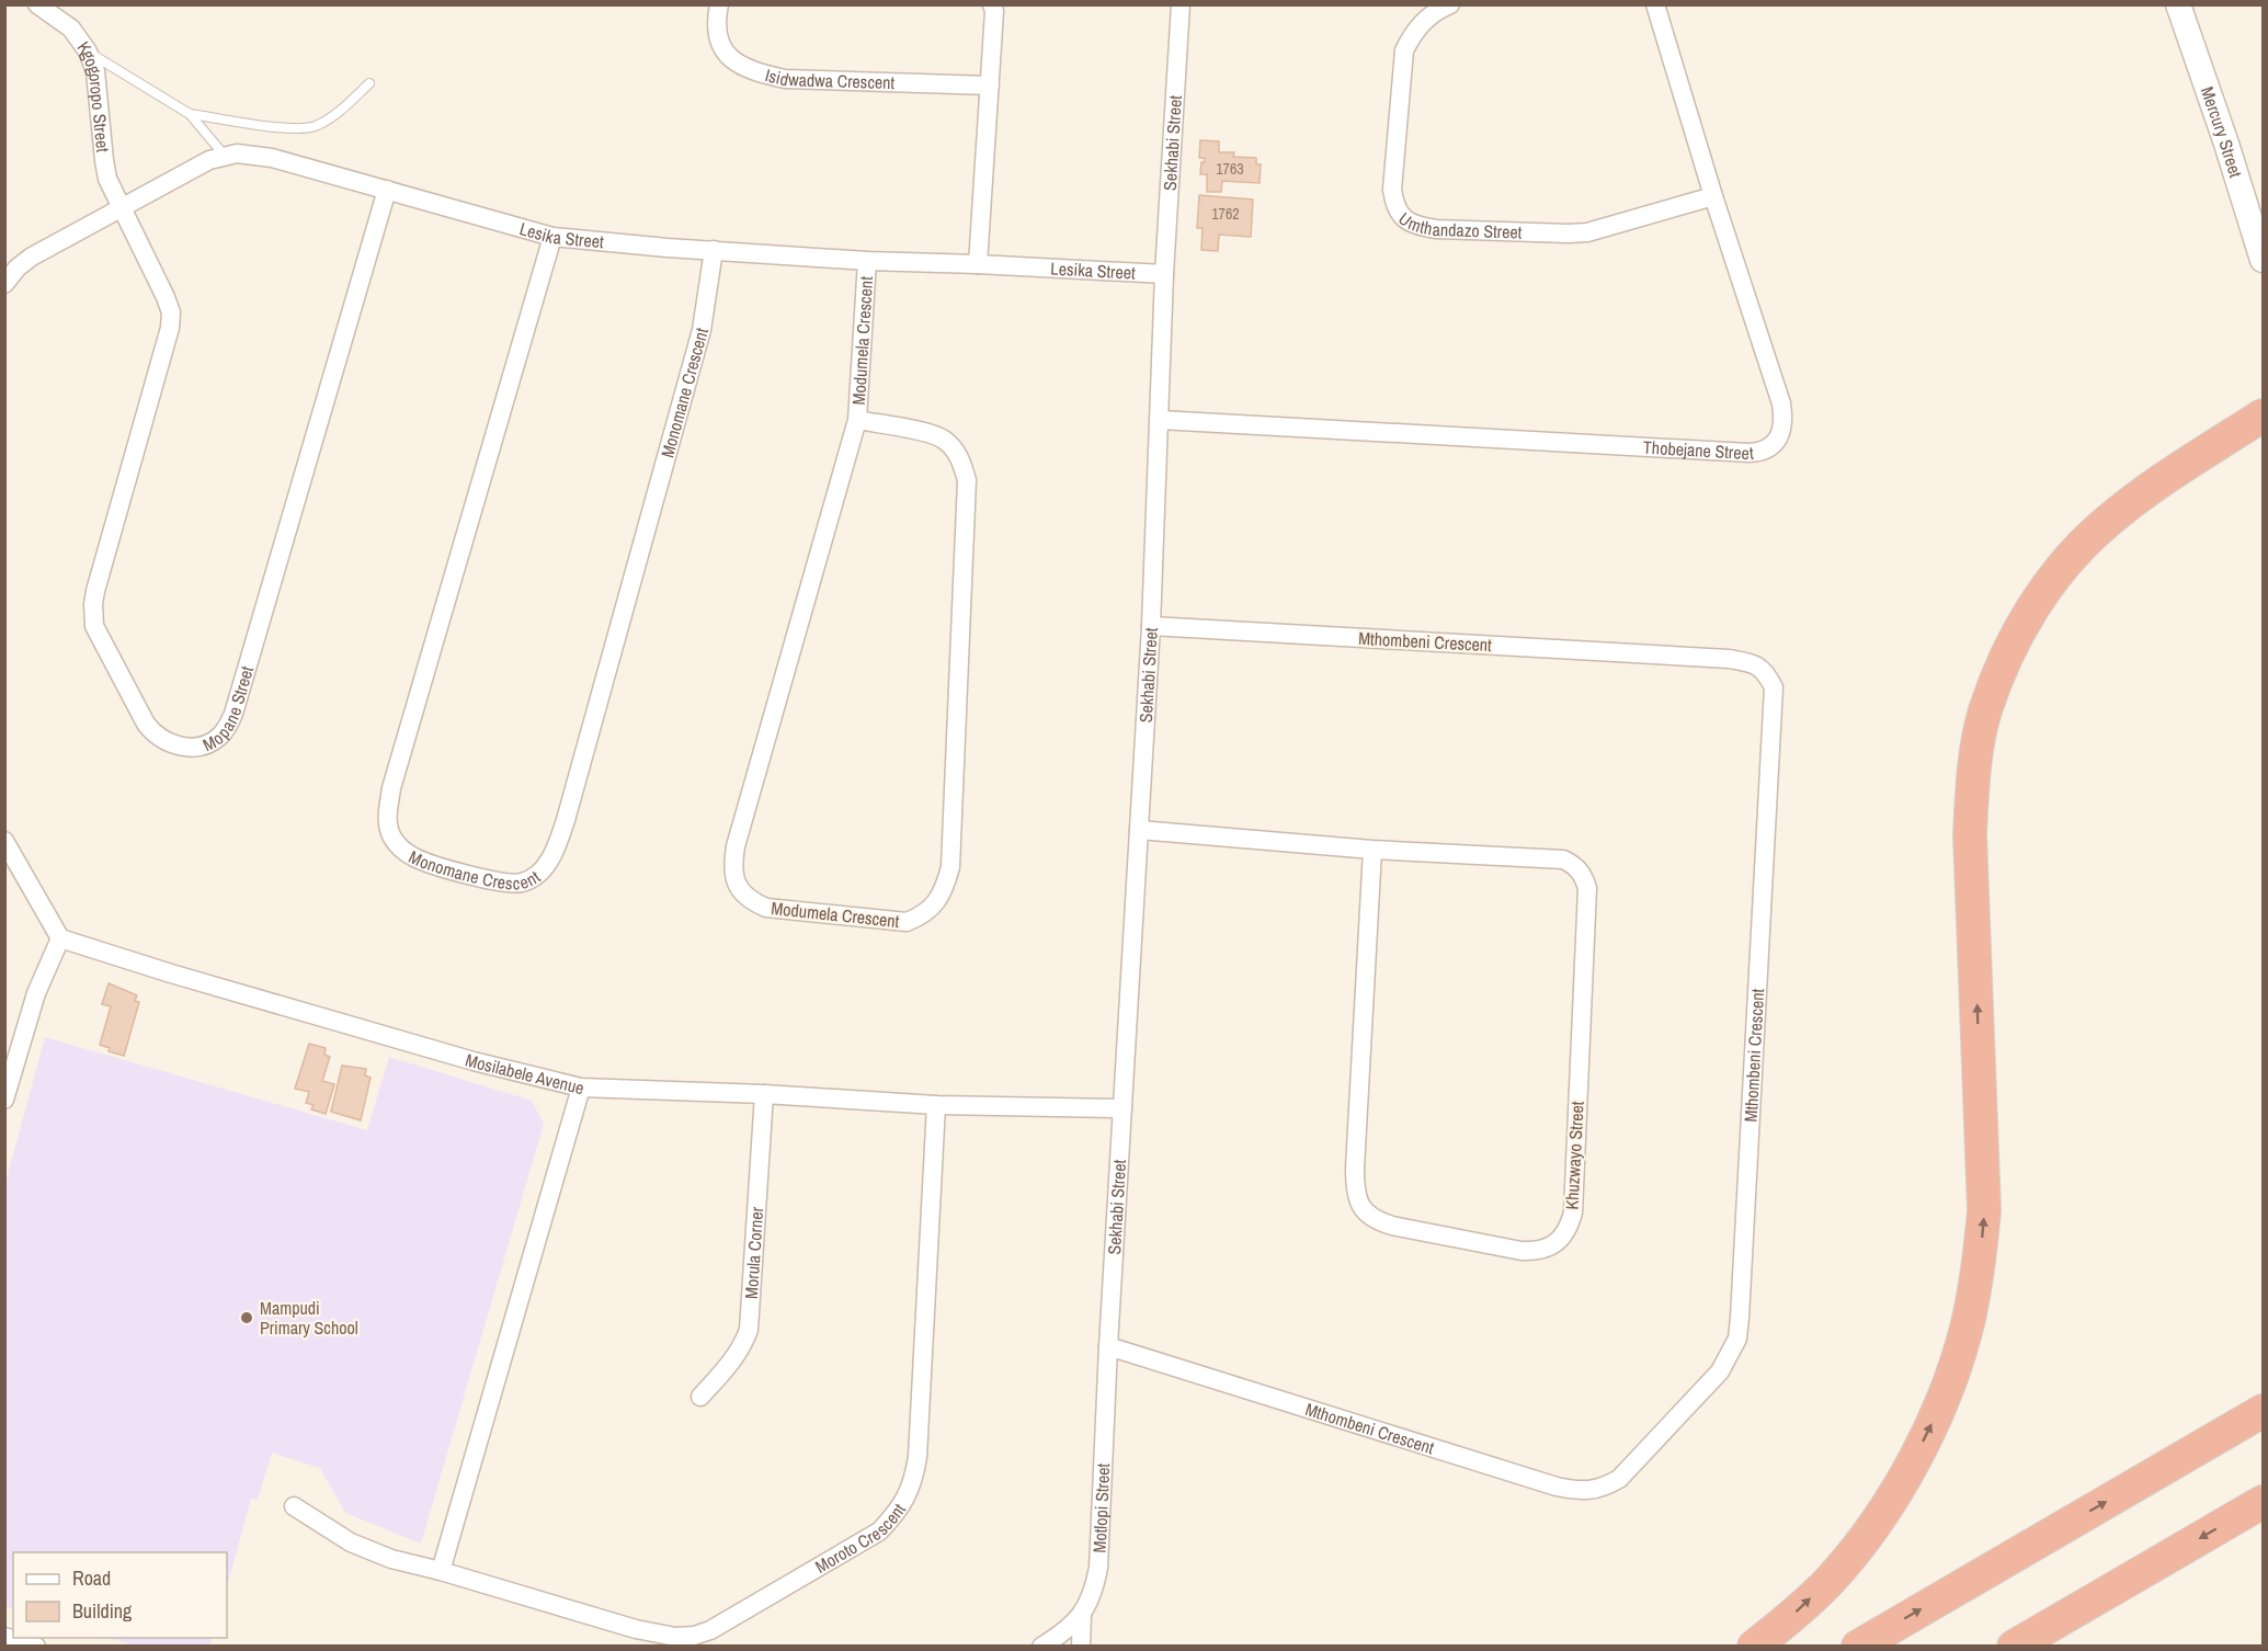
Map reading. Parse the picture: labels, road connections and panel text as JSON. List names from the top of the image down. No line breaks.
{"streets":{"main road":["Mercury Street"],"street":["Isidwadwa Crescent","Kgogoropo Street","Sekhabi Street","Umthandazo Street","Lesika Street","Modumela Crescent","Monomane Crescent","Thobejane Street","Mthombeni Crescent","Mopane Street","Mosilabele Avenue","Khuzwayo Street","Morula Corner","Motlopi Street","Moroto Crescent"]},"crossings":[["Kgogoropo Street","Lesika Street"],["Kgogoropo Street","Mopane Street"],["Sekhabi Street","Lesika Street"],["Sekhabi Street","Thobejane Street"],["Sekhabi Street","Mthombeni Crescent"],["Sekhabi Street","Mosilabele Avenue"],["Sekhabi Street","Khuzwayo Street"],["Sekhabi Street","Motlopi Street"],["Umthandazo Street","Thobejane Street"],["Lesika Street","Modumela Crescent"],["Lesika Street","Monomane Crescent"],["Lesika Street","Mopane Street"],["Mthombeni Crescent","Motlopi Street"],["Mosilabele Avenue","Morula Corner"],["Mosilabele Avenue","Moroto Crescent"]],"places":["Mampudi Primary School"],"house_numbers":["1763","1762"],"legend":["Road","Building"]}
